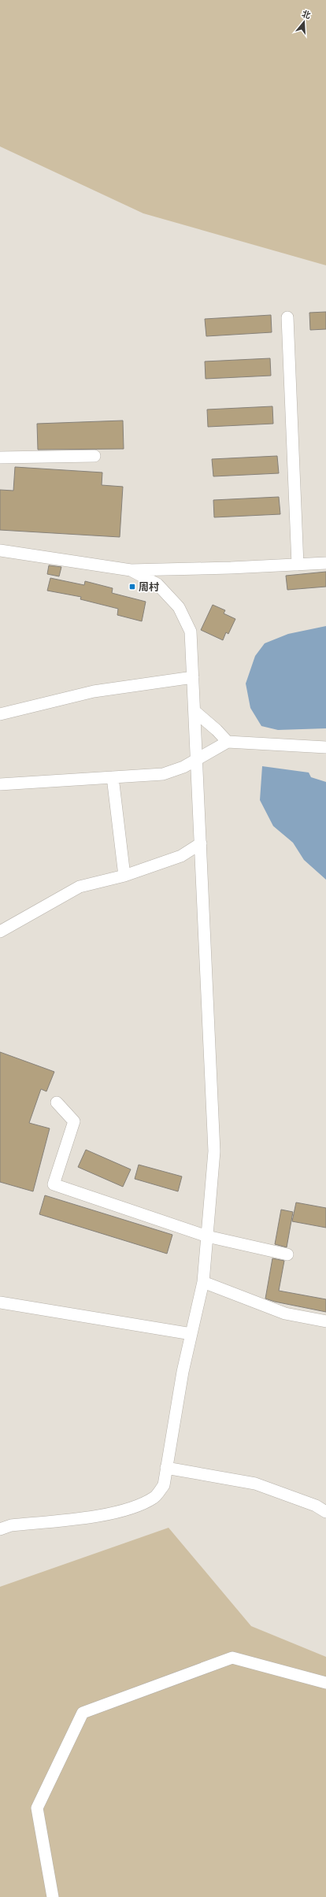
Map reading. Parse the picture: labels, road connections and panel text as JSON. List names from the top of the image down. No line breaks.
{"places":{"transit":["周村"]},"north":"top"}
